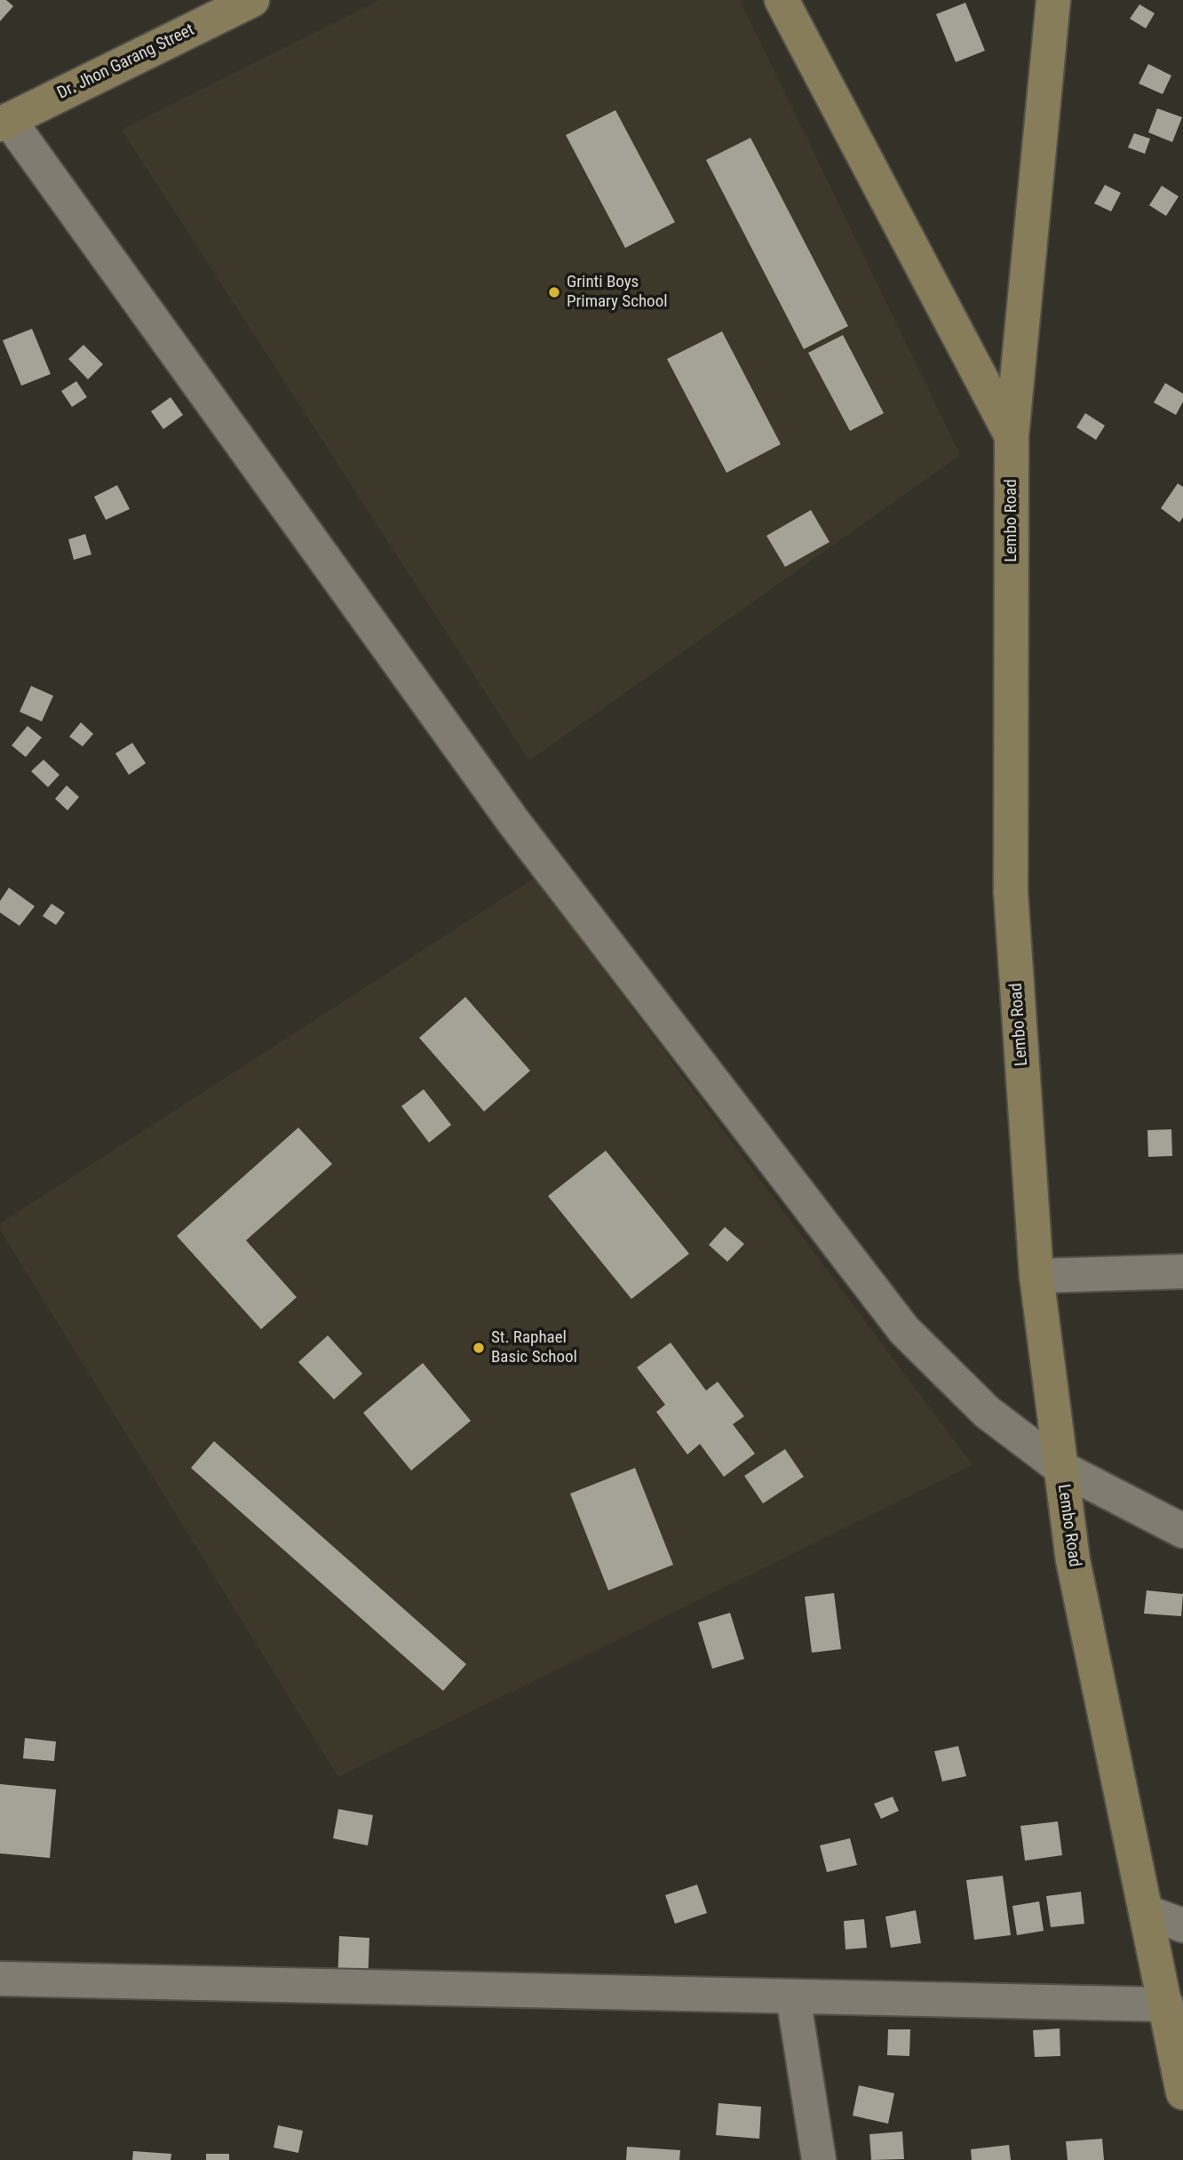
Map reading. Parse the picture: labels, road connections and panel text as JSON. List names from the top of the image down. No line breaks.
{"streets":{"street":["Dr. Jhon Garang Street","Lembo Road"]},"places":["Grinti Boys Primary School","St. Raphael Basic School"]}
